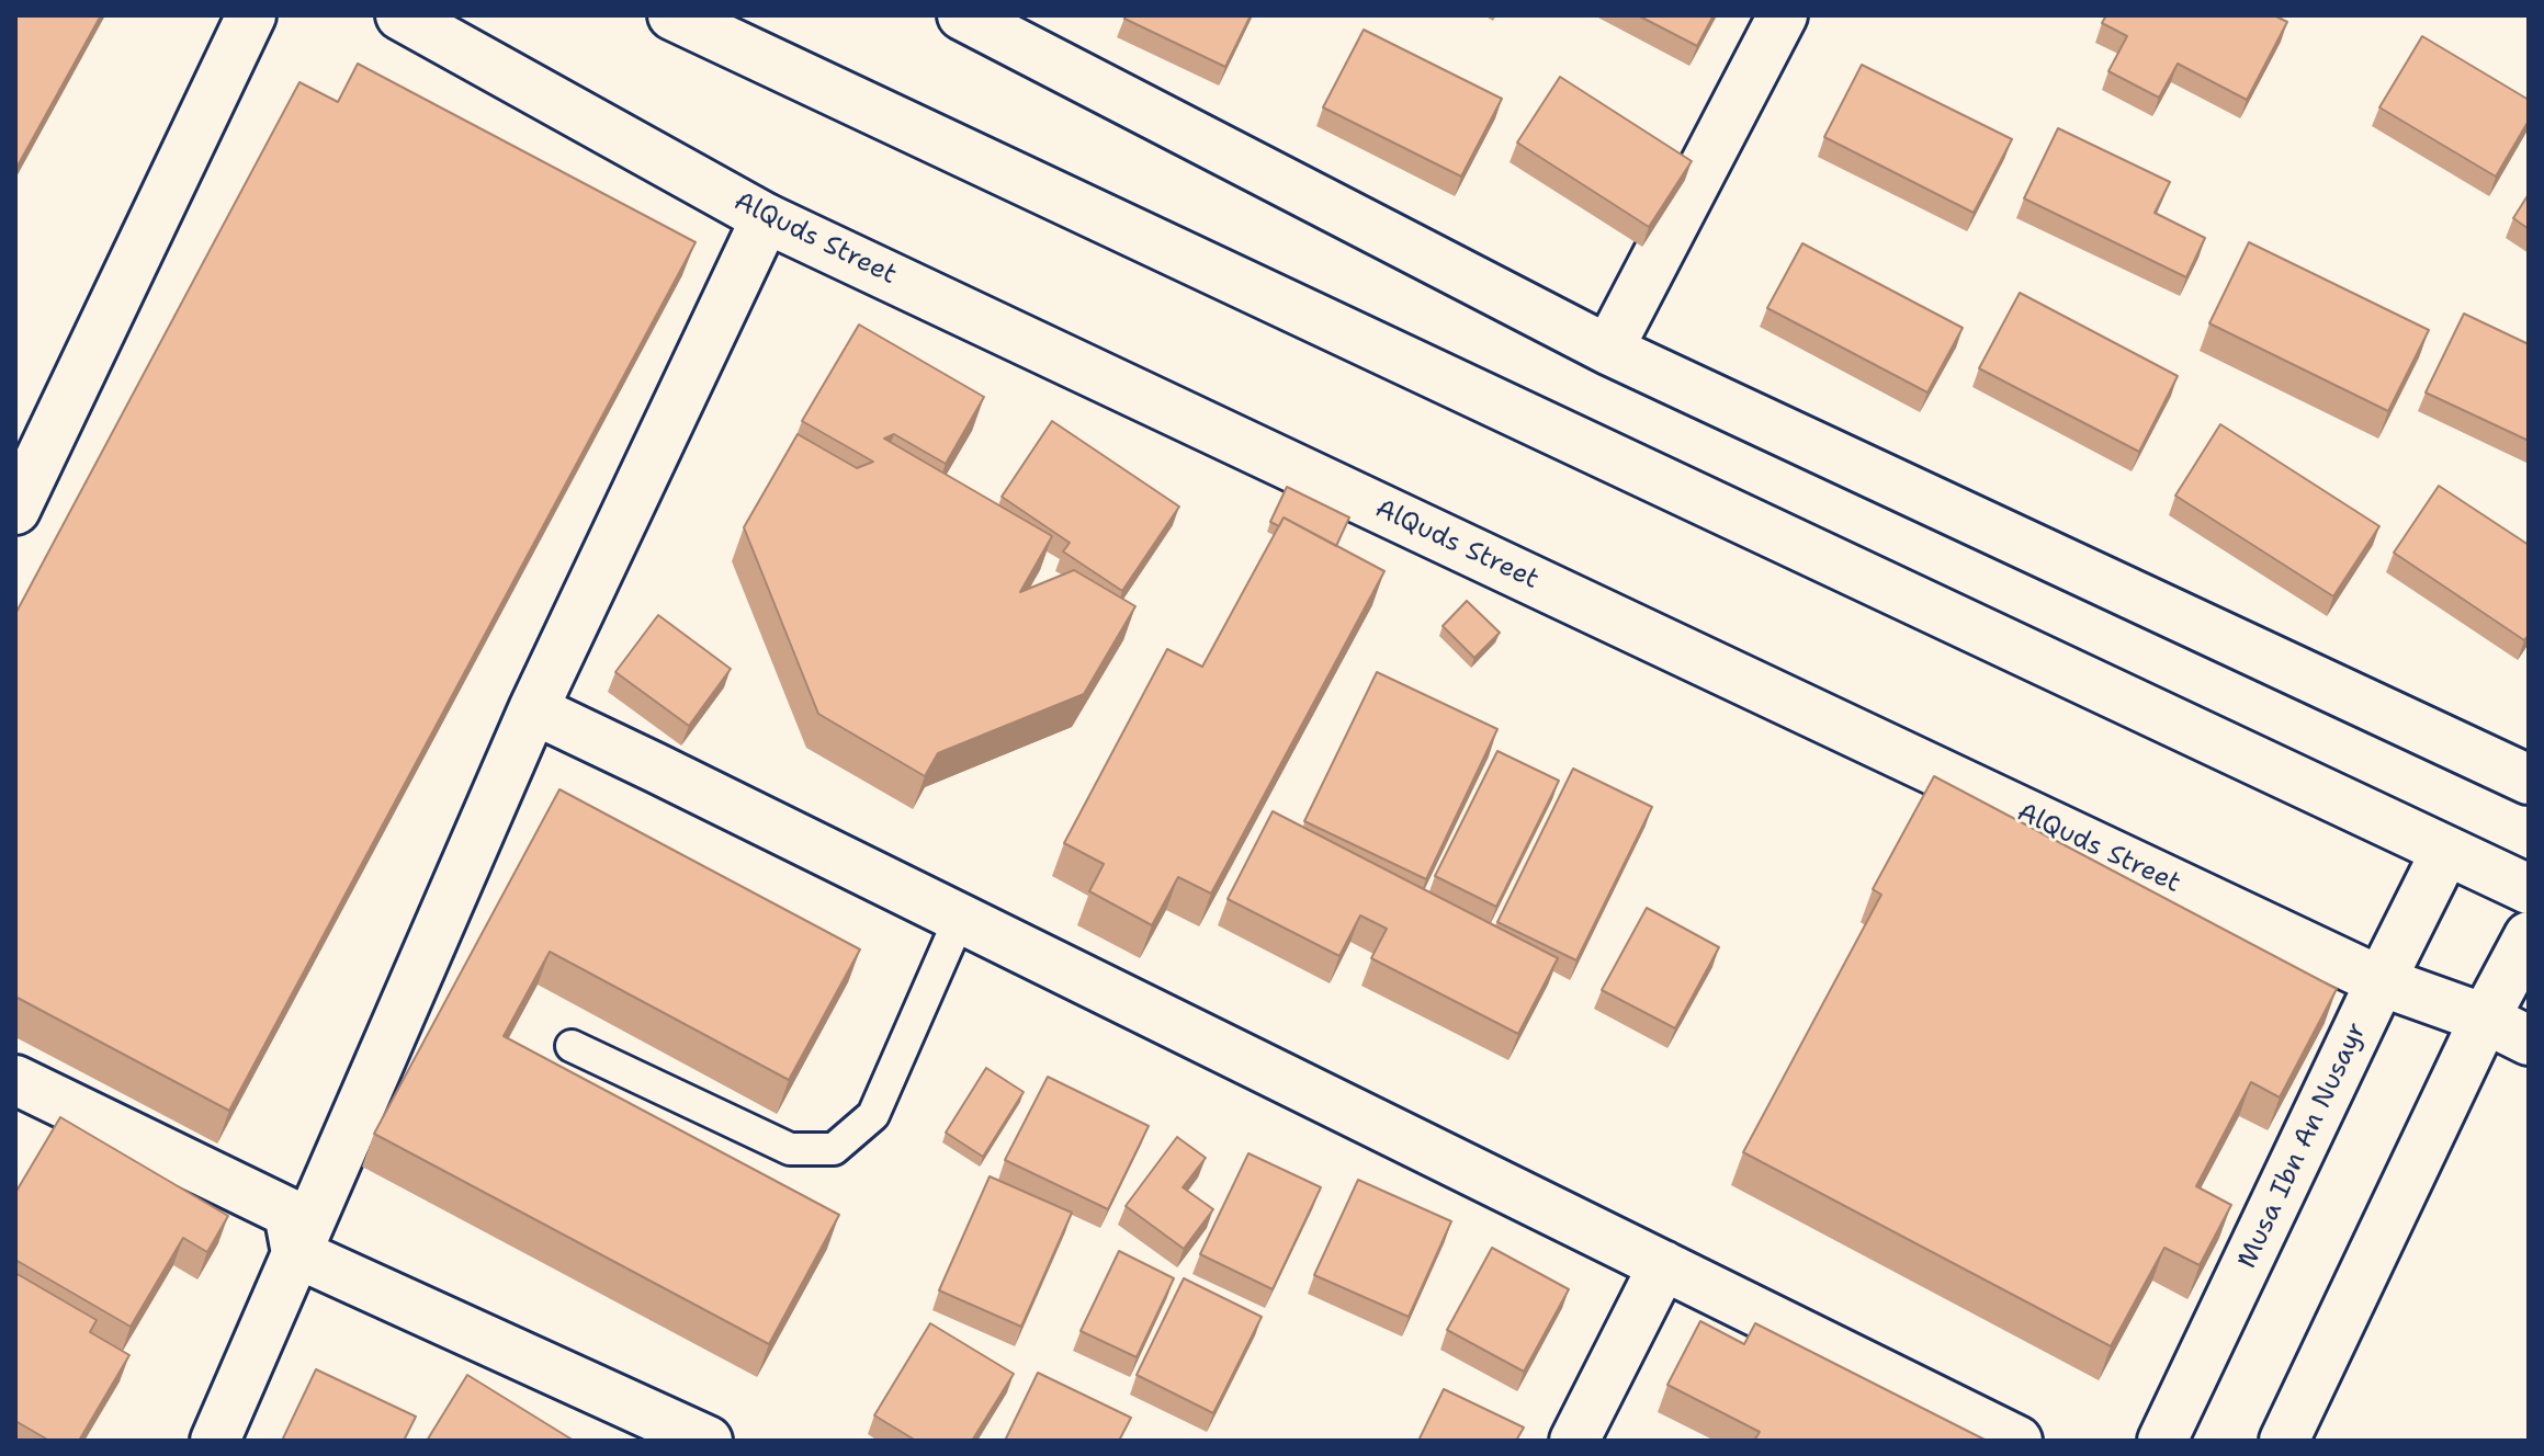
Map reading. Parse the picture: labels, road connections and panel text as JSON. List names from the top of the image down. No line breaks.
{"streets":{"street":["AlQuds Street","Musa Ibn An Nusayr"]},"crossings":[["AlQuds Street","Musa Ibn An Nusayr"]]}
